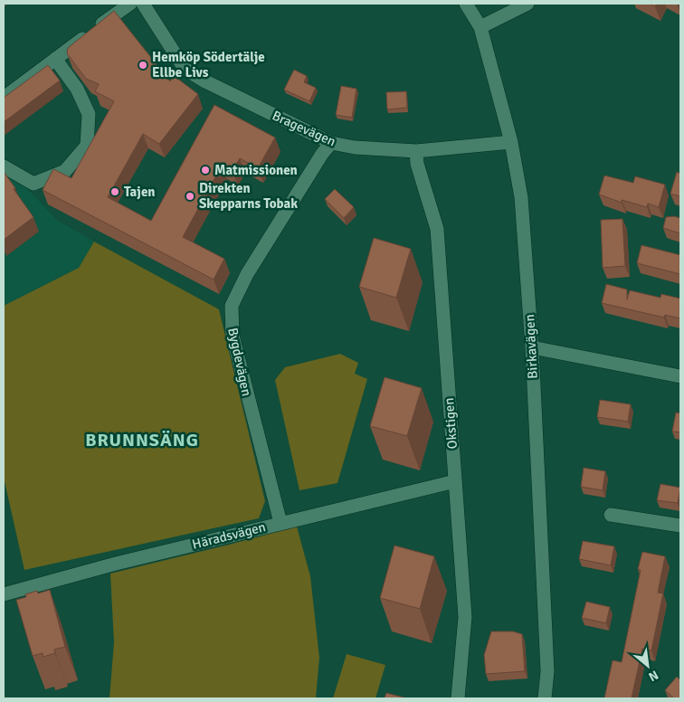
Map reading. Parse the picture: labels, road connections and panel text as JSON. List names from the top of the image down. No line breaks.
{"streets":{"street":["Bragevägen","Birkavägen","Bygdevägen","Okstigen","Häradsvägen"]},"crossings":[["Bragevägen","Birkavägen"],["Bragevägen","Bygdevägen"],["Bragevägen","Okstigen"],["Bygdevägen","Häradsvägen"],["Okstigen","Häradsvägen"]],"districts":["BRUNNSÄNG"],"places":["Hemköp Södertälje Ellbe Livs","Matmissionen","Tajen","Direkten Skepparns Tobak"],"north":"bottom right"}
